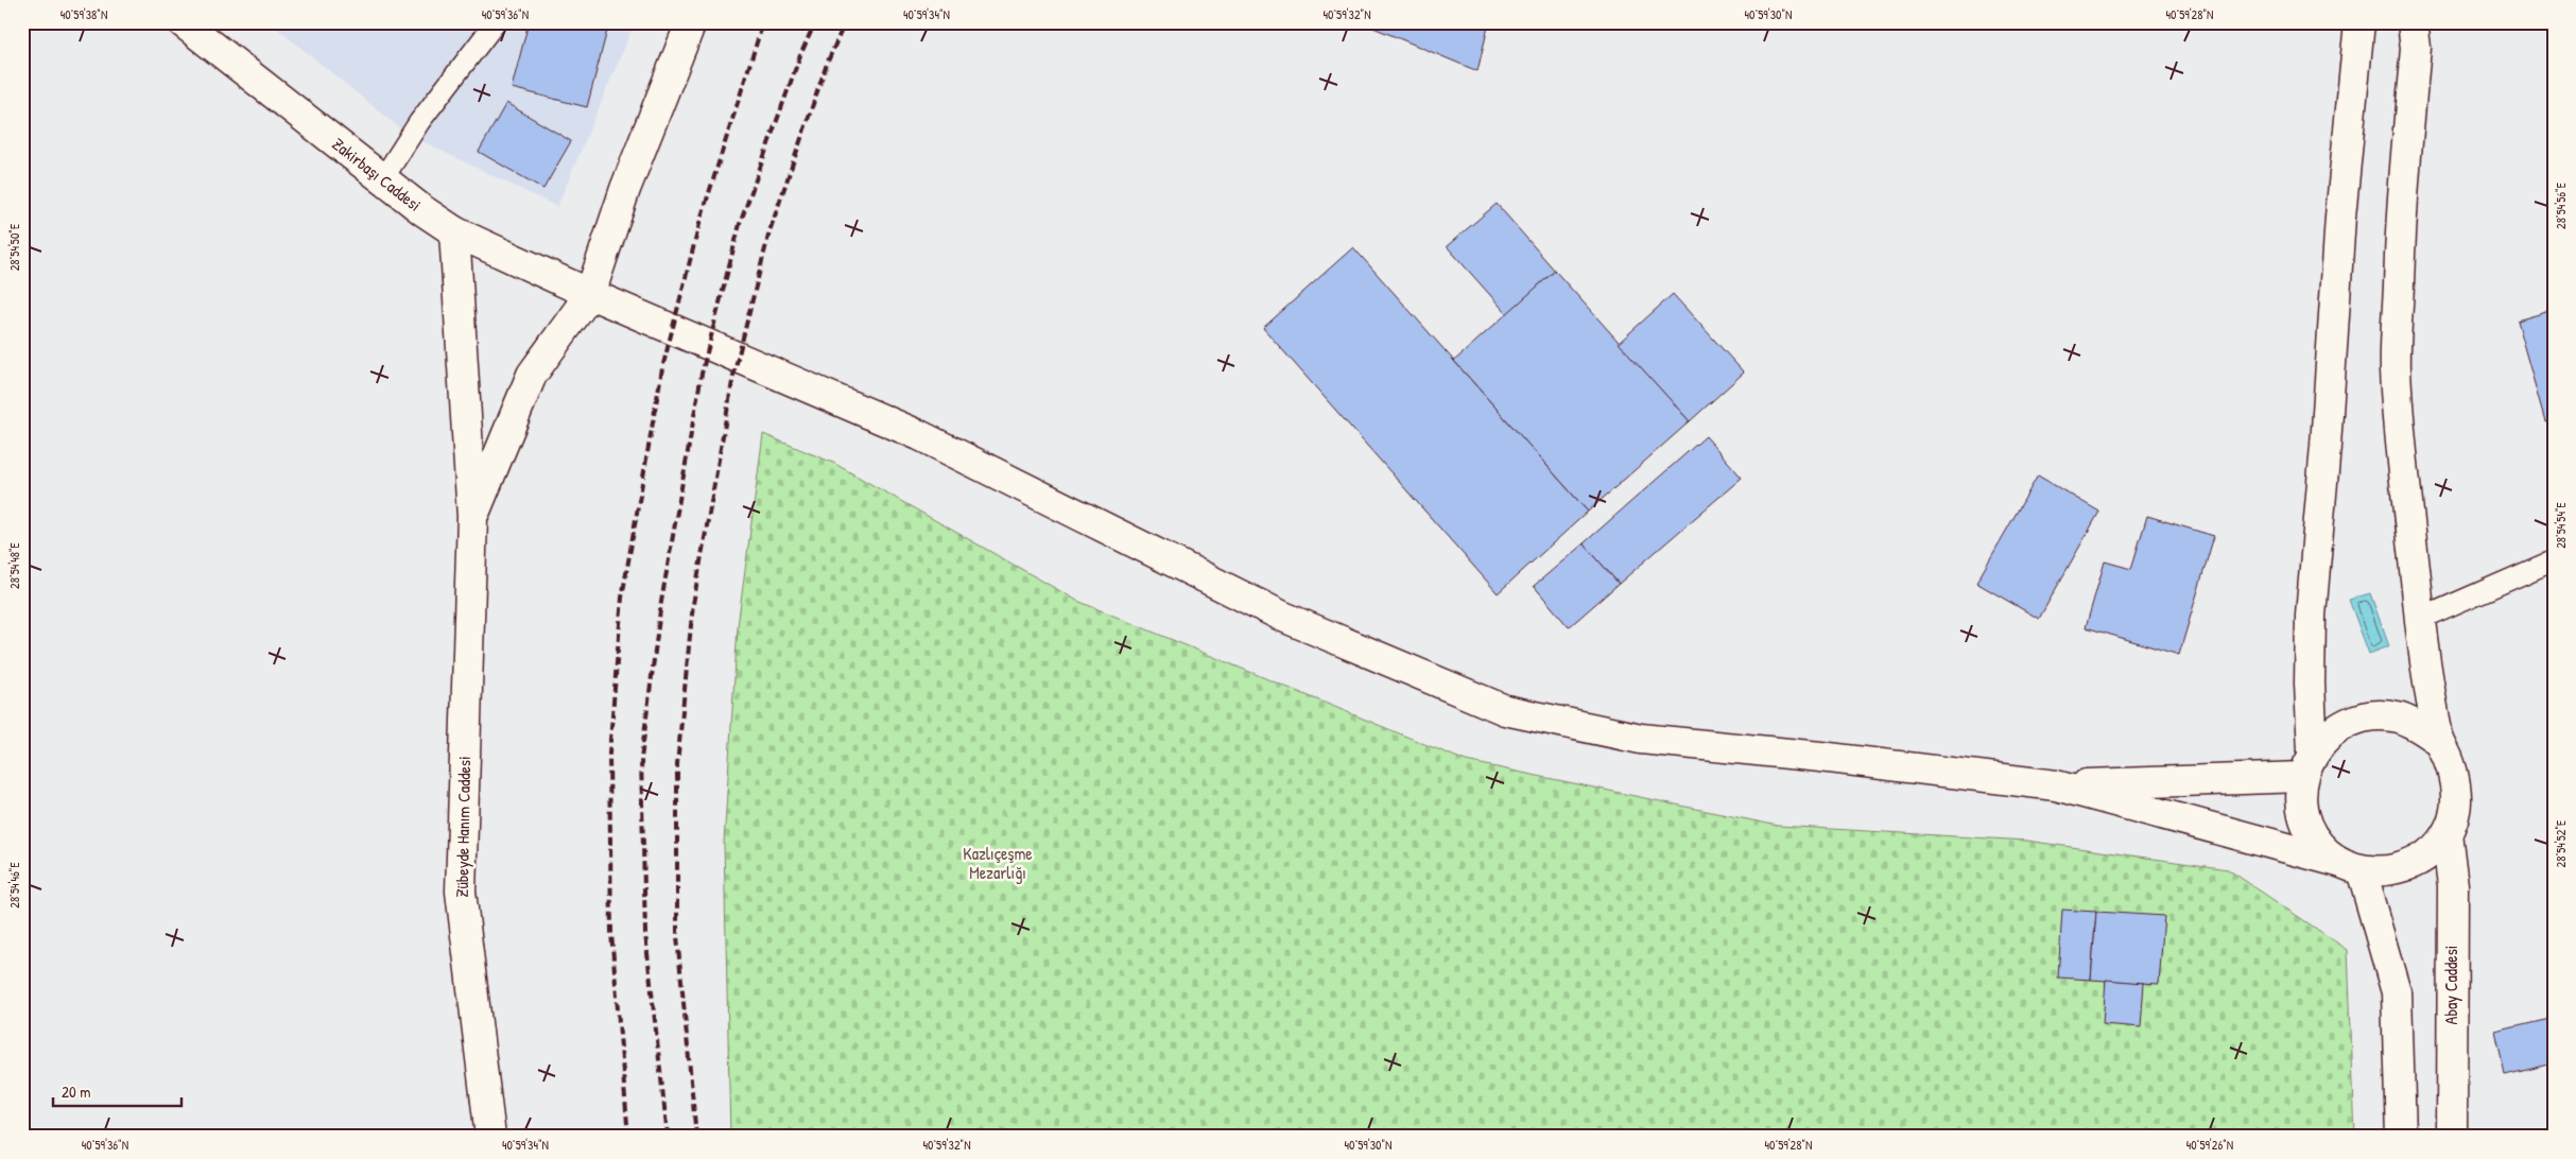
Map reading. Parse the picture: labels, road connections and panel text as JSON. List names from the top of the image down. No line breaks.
{"streets":{"street":["Zakirbaşı Caddesi","Zübeyde Hanım Caddesi","Abay Caddesi"]},"parks":["Kazlıçeşme Mezarlığı"],"scale_bar":"20 m","coordinates":["40°59'38\"N","40°59'36\"N","40°59'34\"N","40°59'32\"N","40°59'30\"N","40°59'28\"N","28°54'56\"E","28°54'50\"E","28°54'54\"E","28°54'48\"E","28°54'52\"E","28°54'46\"E","40°59'26\"N"]}
